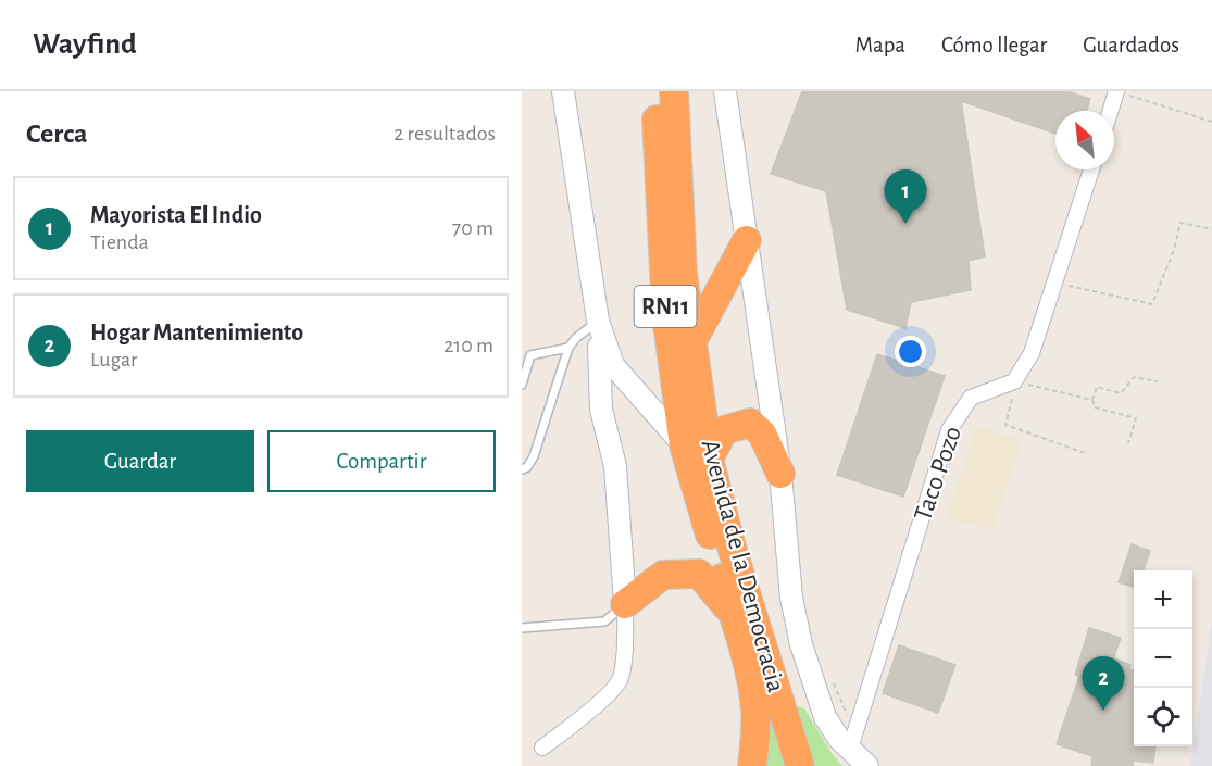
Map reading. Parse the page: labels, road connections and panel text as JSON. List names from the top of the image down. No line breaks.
{"streets":{"highway":["RN11","Avenida de la Democracia"],"street":["Taco Pozo"]},"north":"top left","page":{"header":"Wayfind","nav":["Mapa","Cómo llegar","Guardados"],"heading":["Cerca","2 resultados"],"pins":["1","2"],"list":[{"mark":"1","name":"Mayorista El Indio","note":"Tienda","value":"70 m"},{"mark":"2","name":"Hogar Mantenimiento","note":"Lugar","value":"210 m"}],"buttons":["Guardar","Compartir"],"map_buttons":["+","−"]}}
